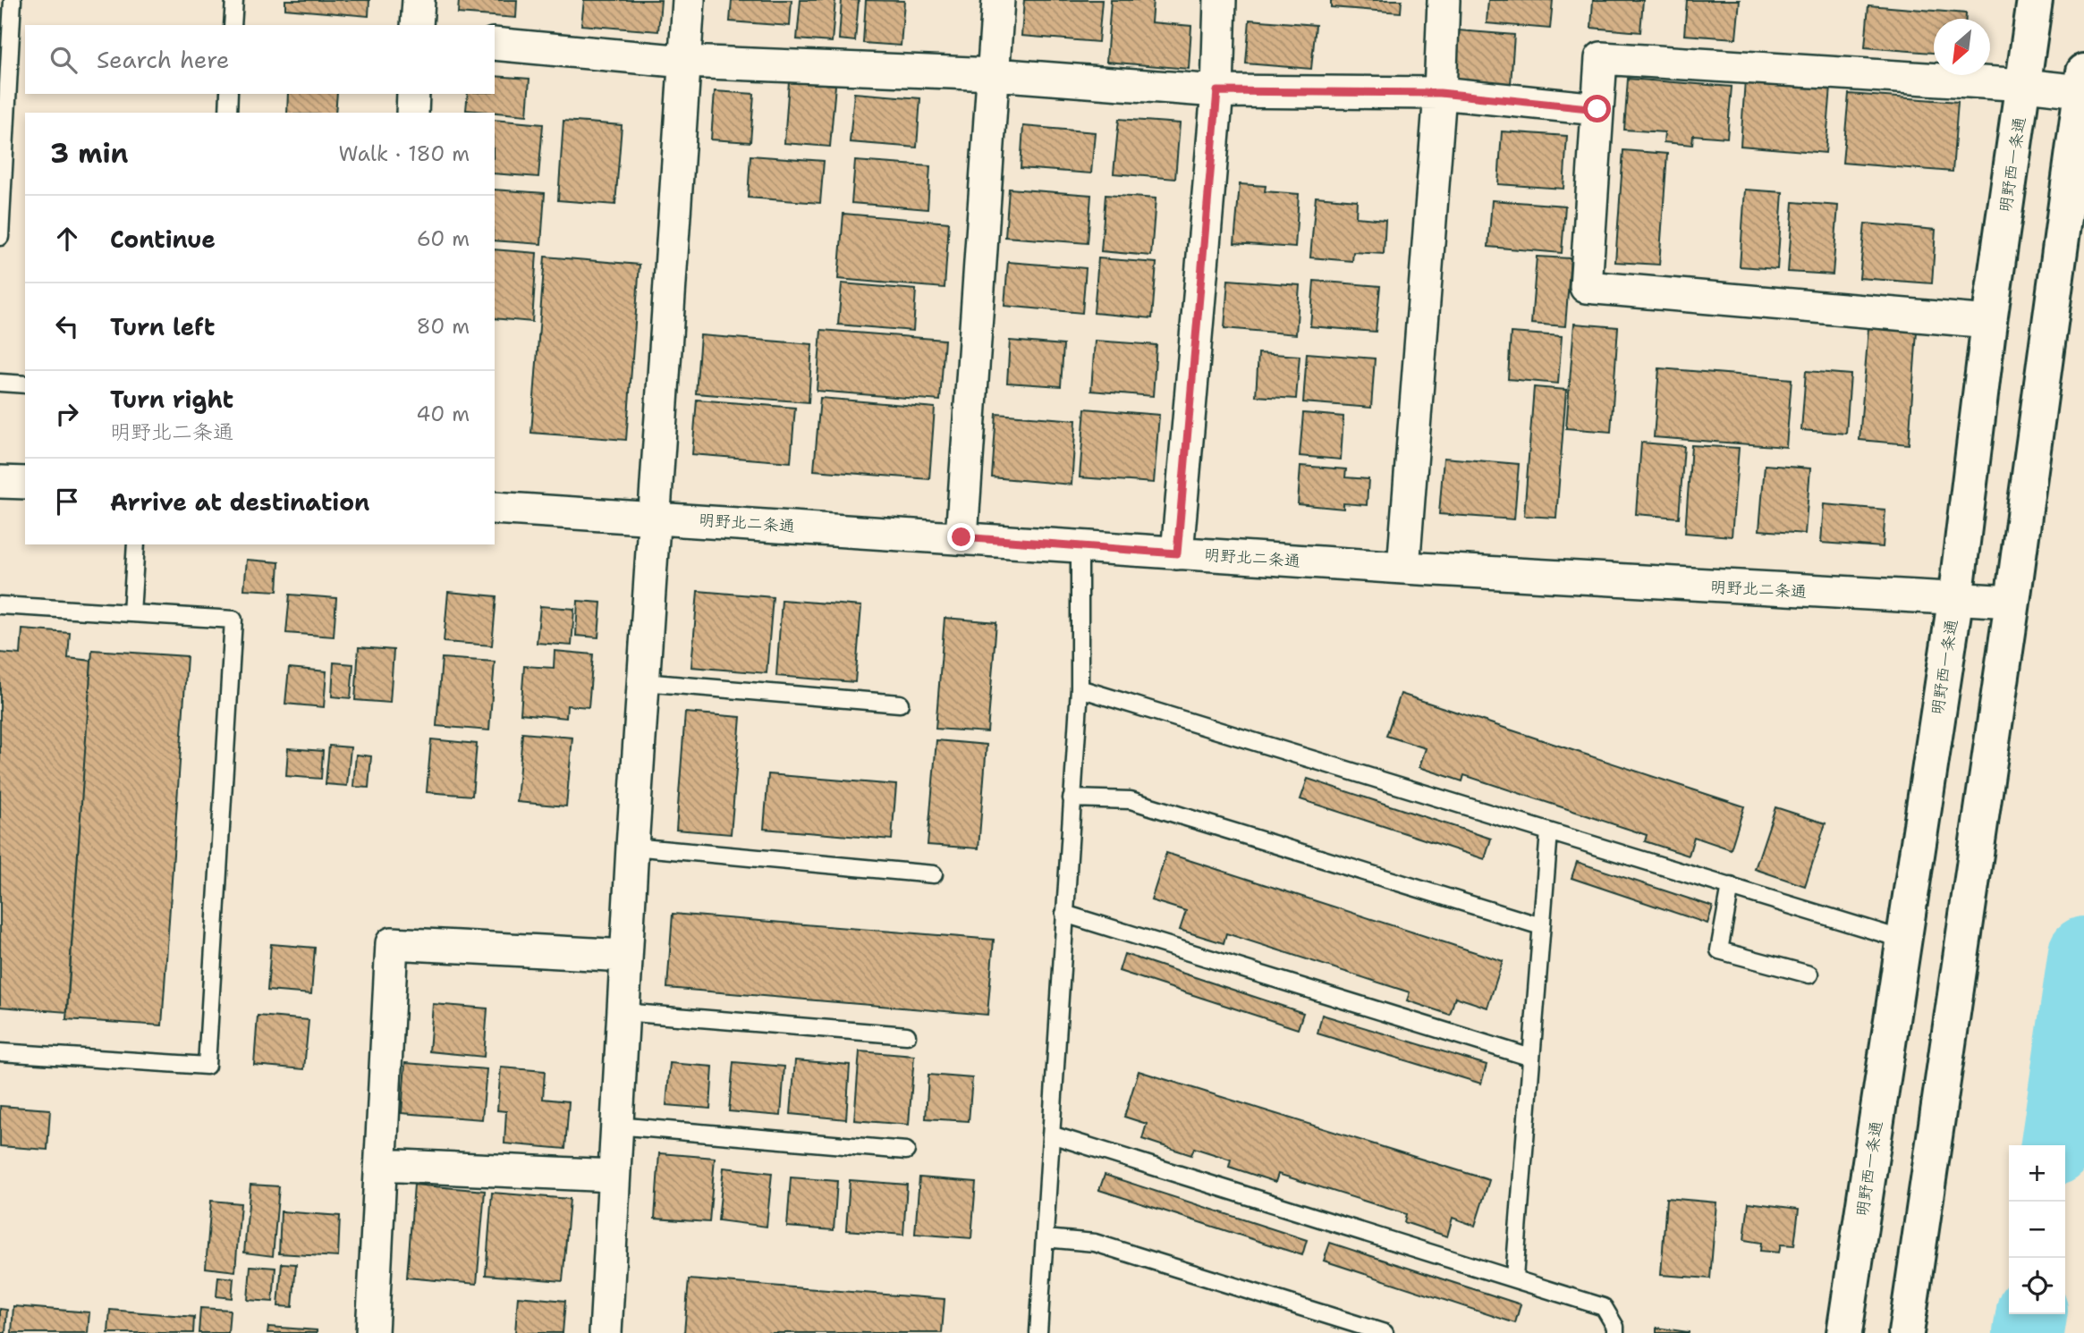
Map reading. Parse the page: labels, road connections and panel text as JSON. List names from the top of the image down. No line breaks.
{"streets":{"street":["明野西一条通","明野北二条通"]},"crossings":[["明野西一条通","明野北二条通"]],"north":"bottom left","page":{"search":"Search here","heading":["3 min","Walk · 180 m"],"list":[["Continue","60 m"],["Turn left","80 m"],["Turn right","明野北二条通","40 m"],"Arrive at destination"],"map_buttons":["+","−"]}}
